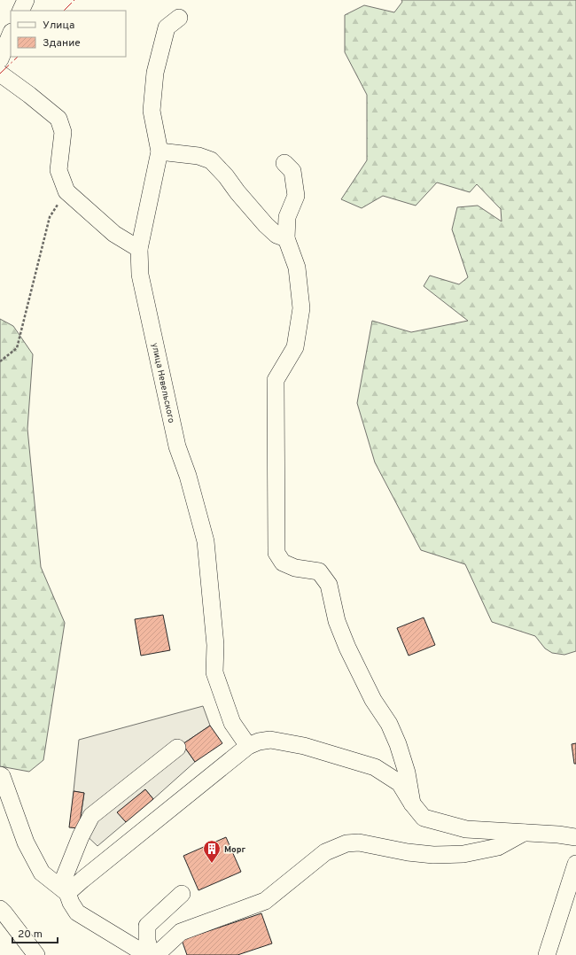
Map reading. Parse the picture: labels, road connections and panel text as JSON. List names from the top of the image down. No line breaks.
{"streets":{"street":["улица Невельского"]},"places":{"building":["Морг"]},"legend":["Улица","Здание"],"scale_bar":"20 m"}
